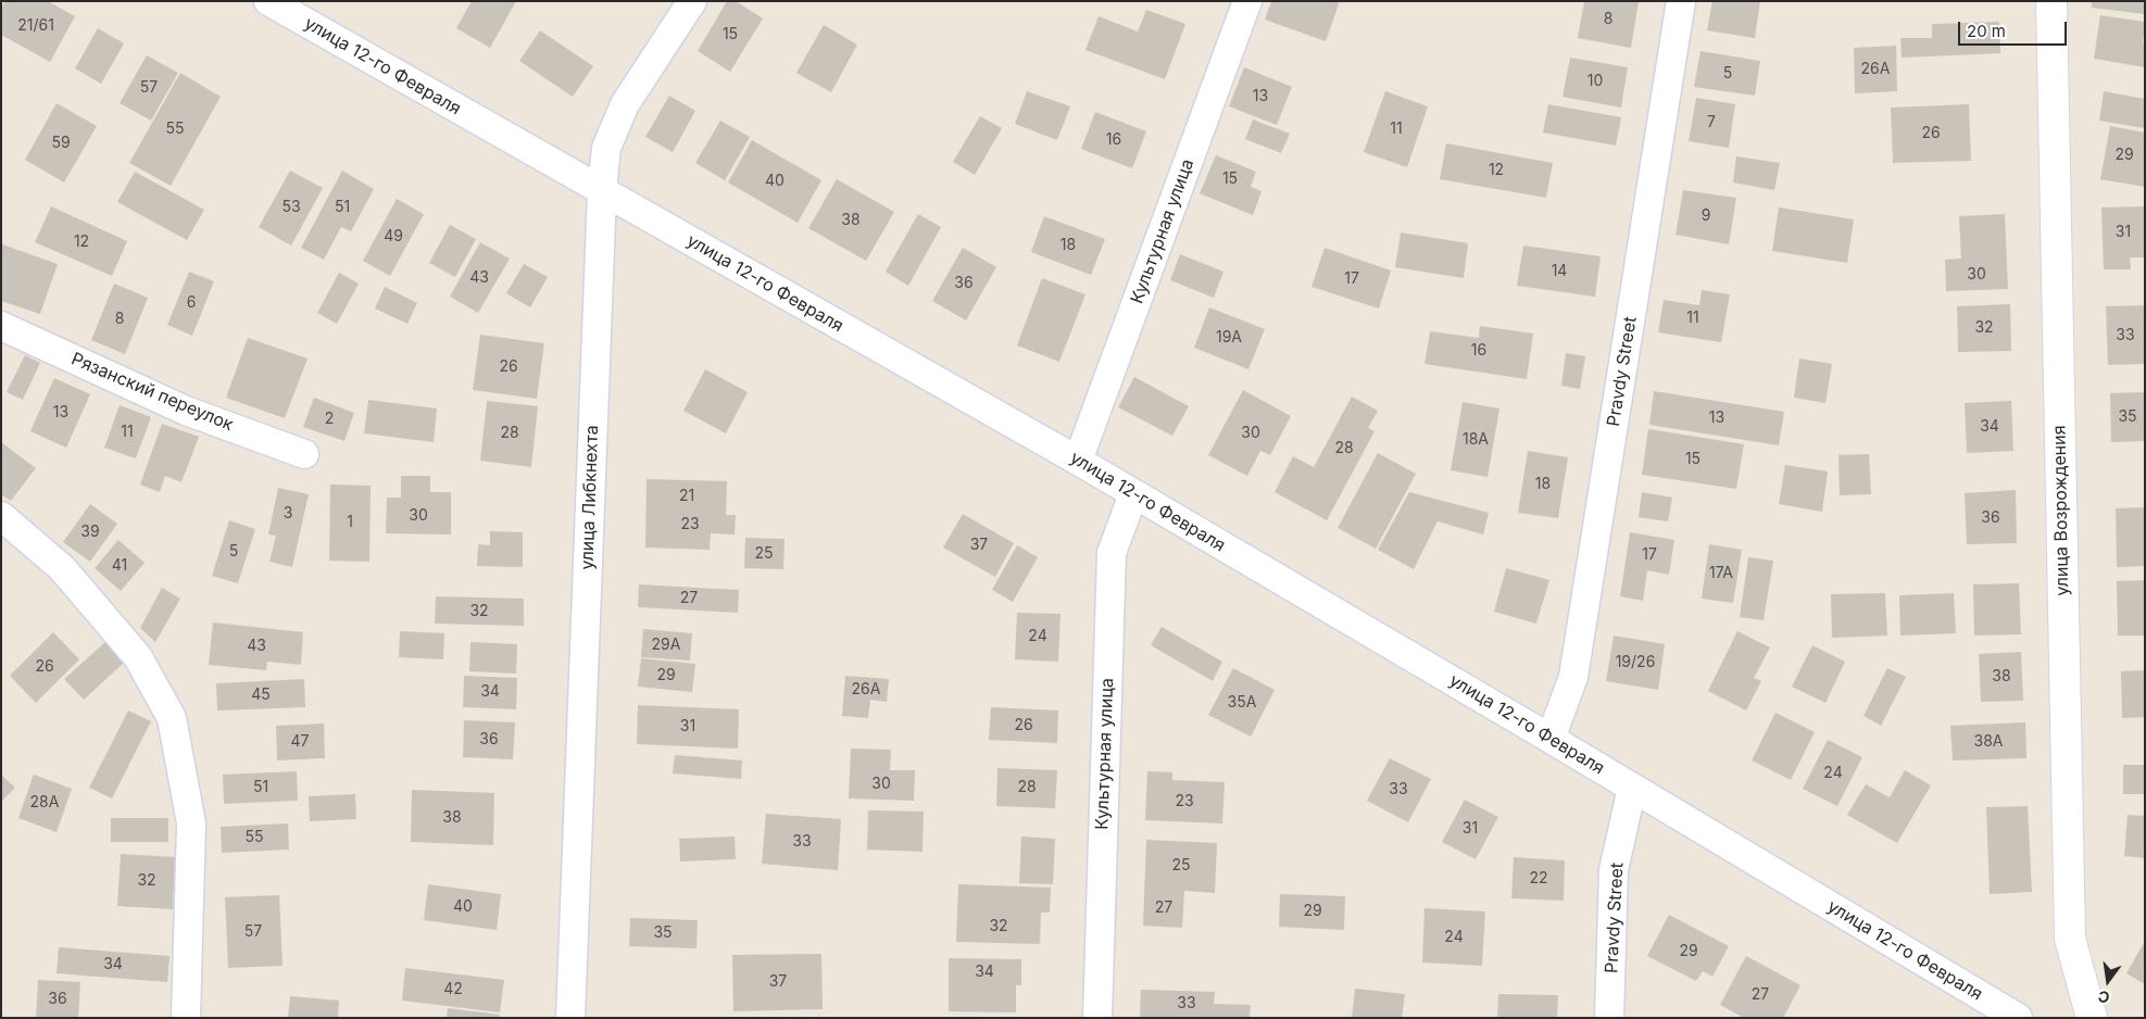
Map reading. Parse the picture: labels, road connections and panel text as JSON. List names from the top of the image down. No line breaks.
{"streets":{"street":["улица 12-го Февраля","Культурная улица","Pravdy Street","Рязанский переулок","улица Либкнехта","улица Возрождения"]},"crossings":[["улица 12-го Февраля","Культурная улица"],["улица 12-го Февраля","Pravdy Street"],["улица 12-го Февраля","улица Либкнехта"]],"house_numbers":["8","21/61","15","26А","5","10","57","13","7","55","11","26","16","59","29","12","15","40","53","51","9","38","31","49","12","18","14","30","43","17","36","6","11","8","32","33","19А","16","26","13","35","13","2","34","11","28","30","18А","28","15","18","21","3","30","36","1","23","39","37","5","25","17","41","17А","27","32","24","29А","43","19/26","26","29","38","26А","34","45","35А","26","31","36","47","38А","24","30","51","28","33","23","28А","38","31","55","33","25","22","32","40","27","29","32","57","35","24","29","34","34","37","42","27","36","33"],"scale_bar":"20 m","north":"bottom"}
